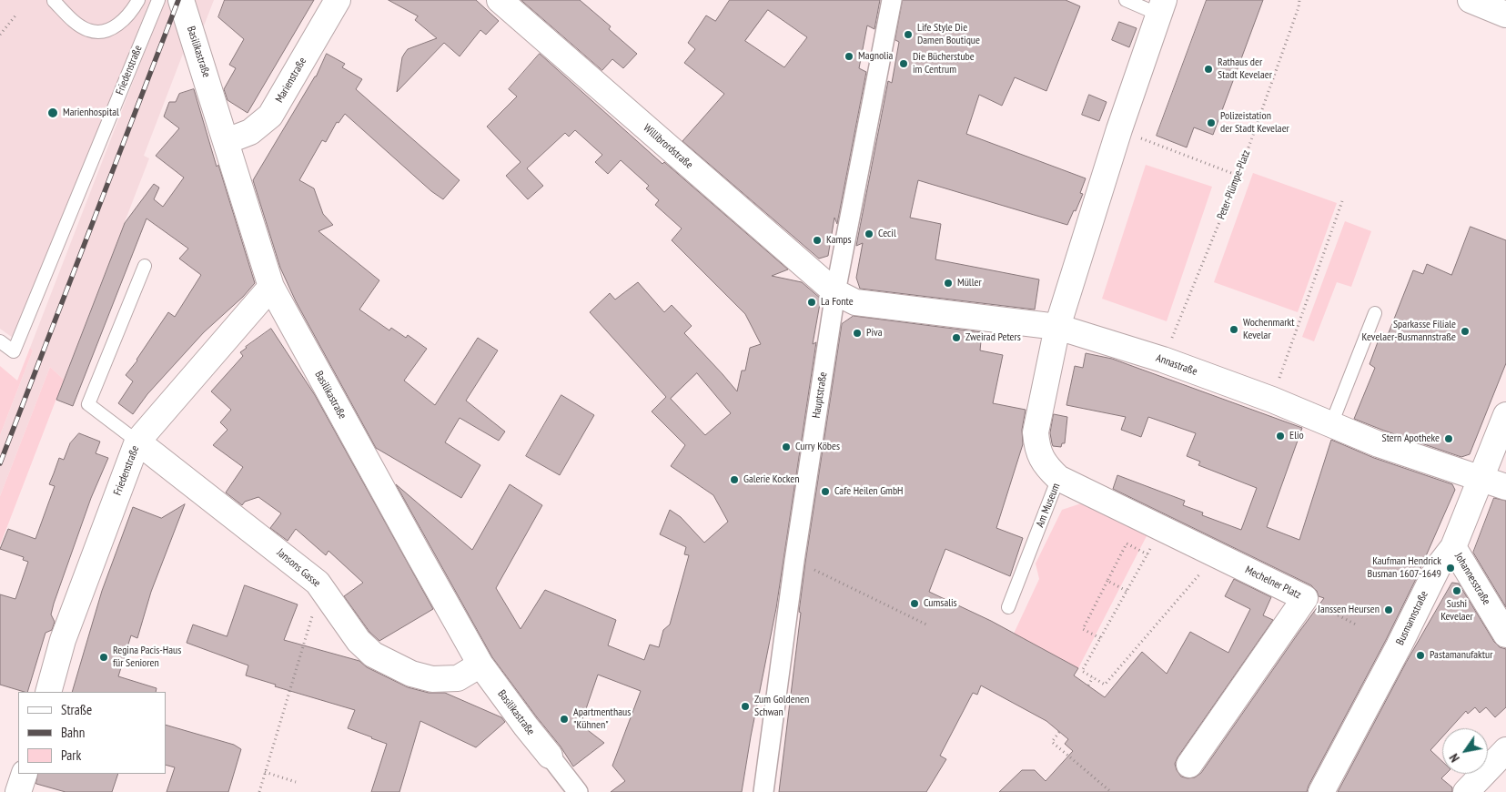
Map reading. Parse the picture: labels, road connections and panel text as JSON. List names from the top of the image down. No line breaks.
{"streets":{"street":["Basilikastraße","Friedenstraße","Marienstraße","Willibrordstraße","Annastraße","Hauptstraße","Am Museum","Jansons Gasse","Johannesstraße","Mechelner Platz","Busmannstraße"],"path":["Peter-Plümpe-Platz"]},"crossings":[["Basilikastraße","Friedenstraße"],["Basilikastraße","Marienstraße"],["Basilikastraße","Jansons Gasse"],["Friedenstraße","Jansons Gasse"],["Willibrordstraße","Annastraße"],["Willibrordstraße","Hauptstraße"],["Peter-Plümpe-Platz","Annastraße"],["Annastraße","Hauptstraße"],["Annastraße","Am Museum"],["Annastraße","Busmannstraße"],["Am Museum","Mechelner Platz"],["Johannesstraße","Busmannstraße"]],"places":["Life Style Die Damen Boutique","Magnolia","Die Bücherstube im Centrum","Rathaus der Stadt Kevelaer","Marienhospital","Polizeistation der Stadt Kevelaer","Cecil","Kamps","Müller","La Fonte","Wochenmarkt Kevelar","Sparkasse Filiale Kevelaer-Busmannstraße","Piva","Zweirad Peters","Elio","Stern Apotheke","Curry Köbes","Galerie Kocken","Cafe Heilen GmbH","Kaufman Hendrick Busman 1607-1649","Sushi Kevelaer","Cumsalis","Janssen Heursen","Pastamanufaktur","Regina Pacis-Haus für Senioren","Zum Goldenen Schwan","Apartmenthaus \"Kühnen\""],"legend":["Straße","Bahn","Park"],"north":"bottom left"}
